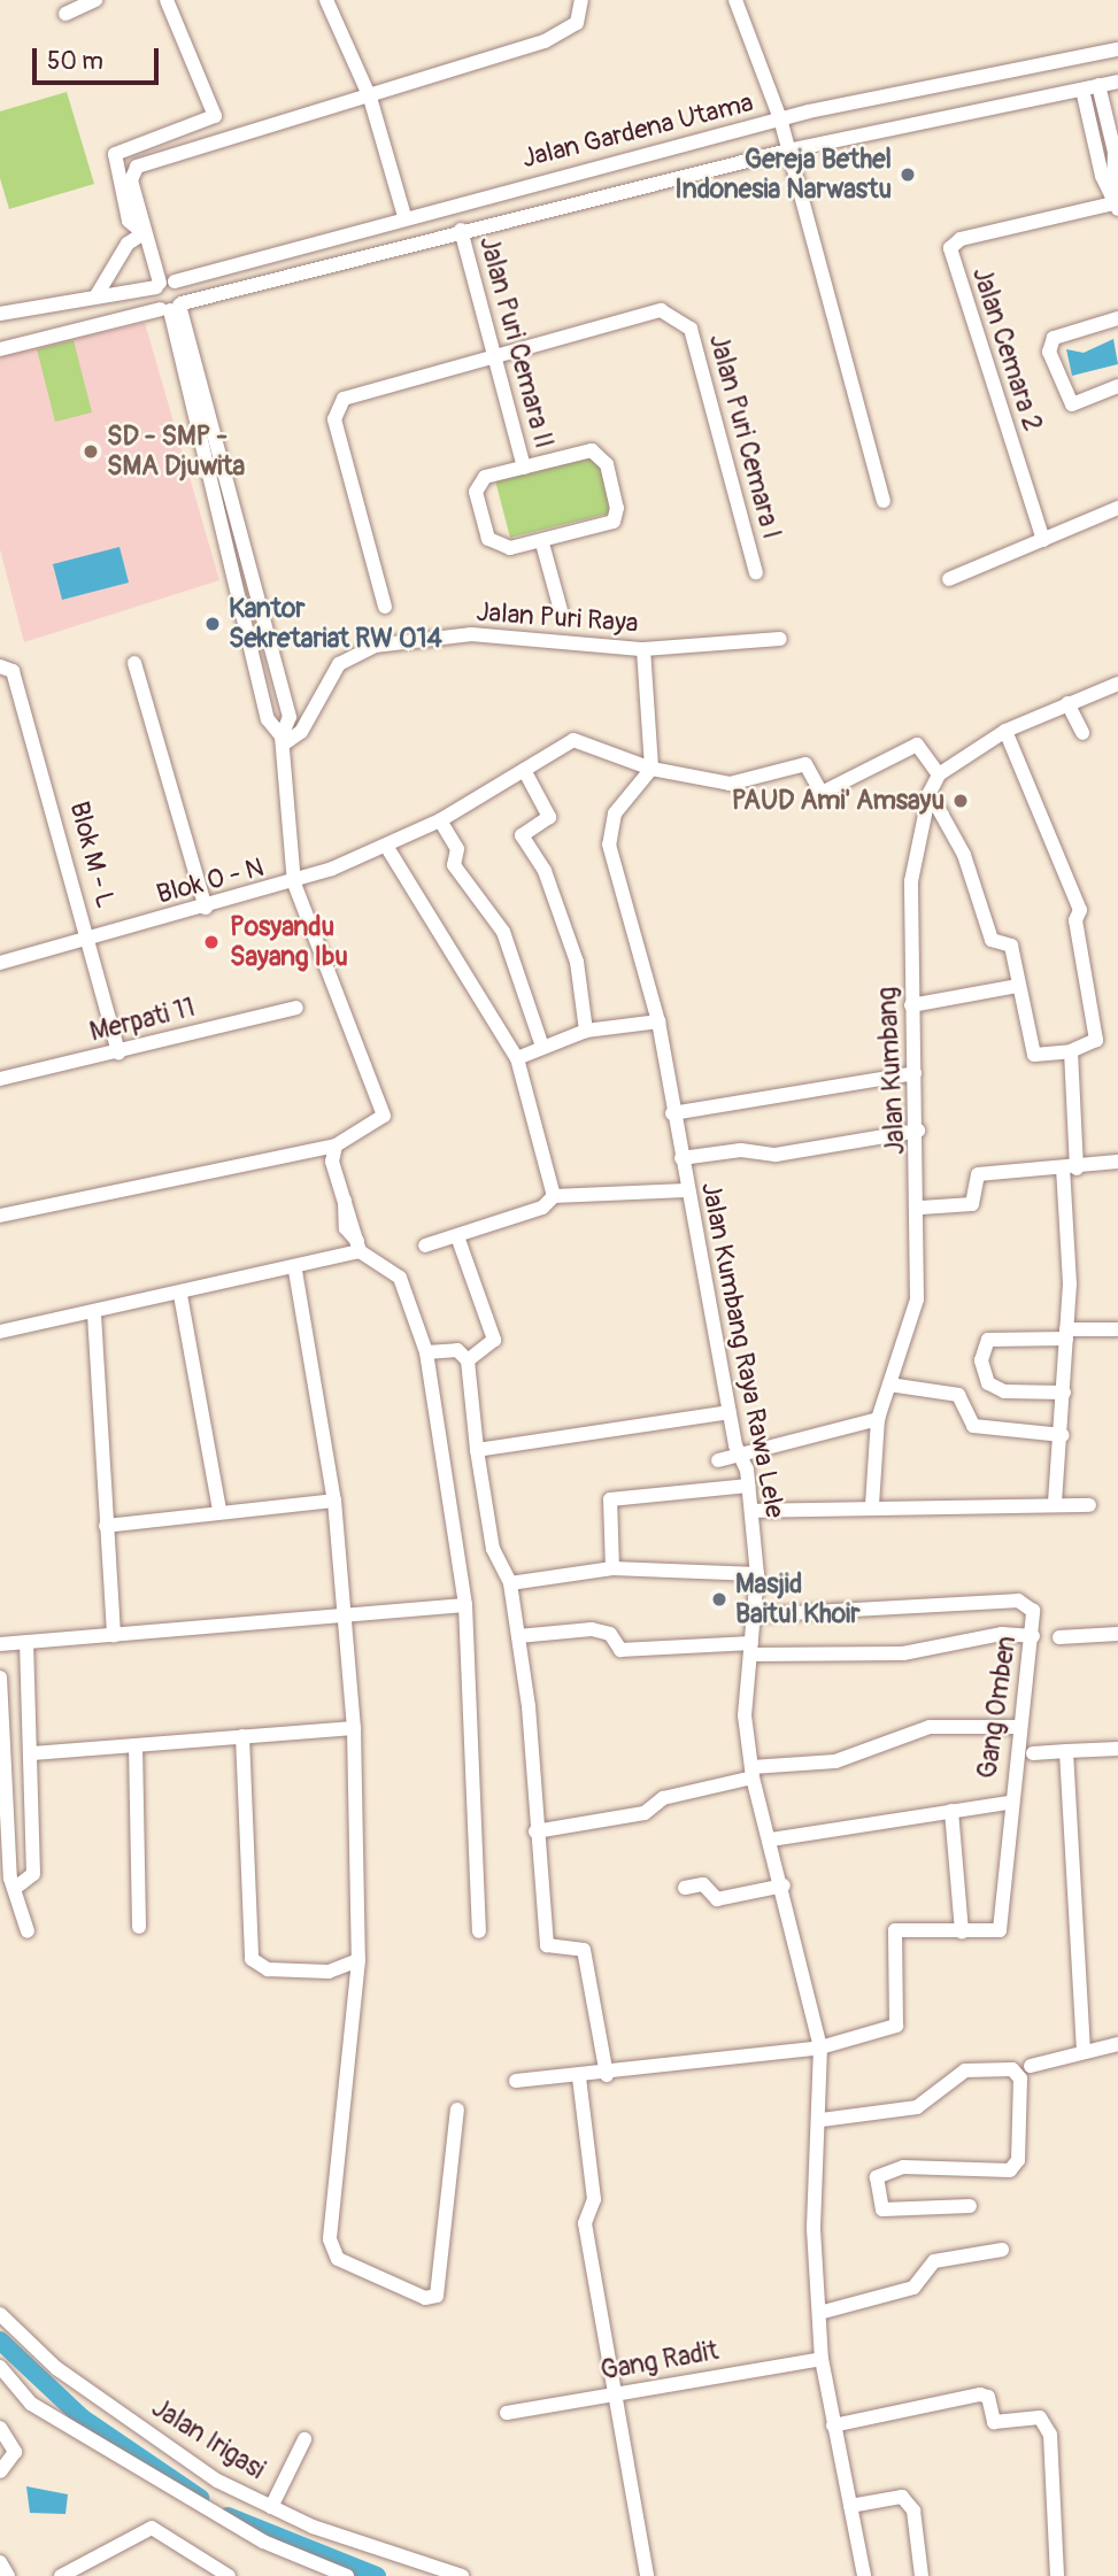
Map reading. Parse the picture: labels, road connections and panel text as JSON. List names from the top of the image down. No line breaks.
{"streets":{"street":["Jalan Gardena Utama","Jalan Puri Cemara II","Jalan Cemara 2","Jalan Puri Cemara I","Jalan Puri Raya","Blok M - L","Blok O - N","Merpati 11","Jalan Kumbang","Jalan Kumbang Raya Rawa Lele","Gang Omben","Gang Radit","Jalan Irigasi"]},"crossings":[["Jalan Gardena Utama","Jalan Puri Cemara II"],["Jalan Puri Cemara II","Jalan Puri Cemara I"],["Blok M - L","Blok O - N"],["Blok M - L","Merpati 11"],["Blok O - N","Jalan Kumbang Raya Rawa Lele"],["Jalan Kumbang Raya Rawa Lele","Gang Omben"],["Jalan Kumbang Raya Rawa Lele","Gang Radit"]],"places":["Gereja Bethel Indonesia Narwastu","SD - SMP - SMA Djuwita","Kantor Sekretariat RW 014","PAUD Ami' Amsayu","Posyandu Sayang Ibu","Masjid Baitul Khoir"],"scale_bar":"50 m"}
